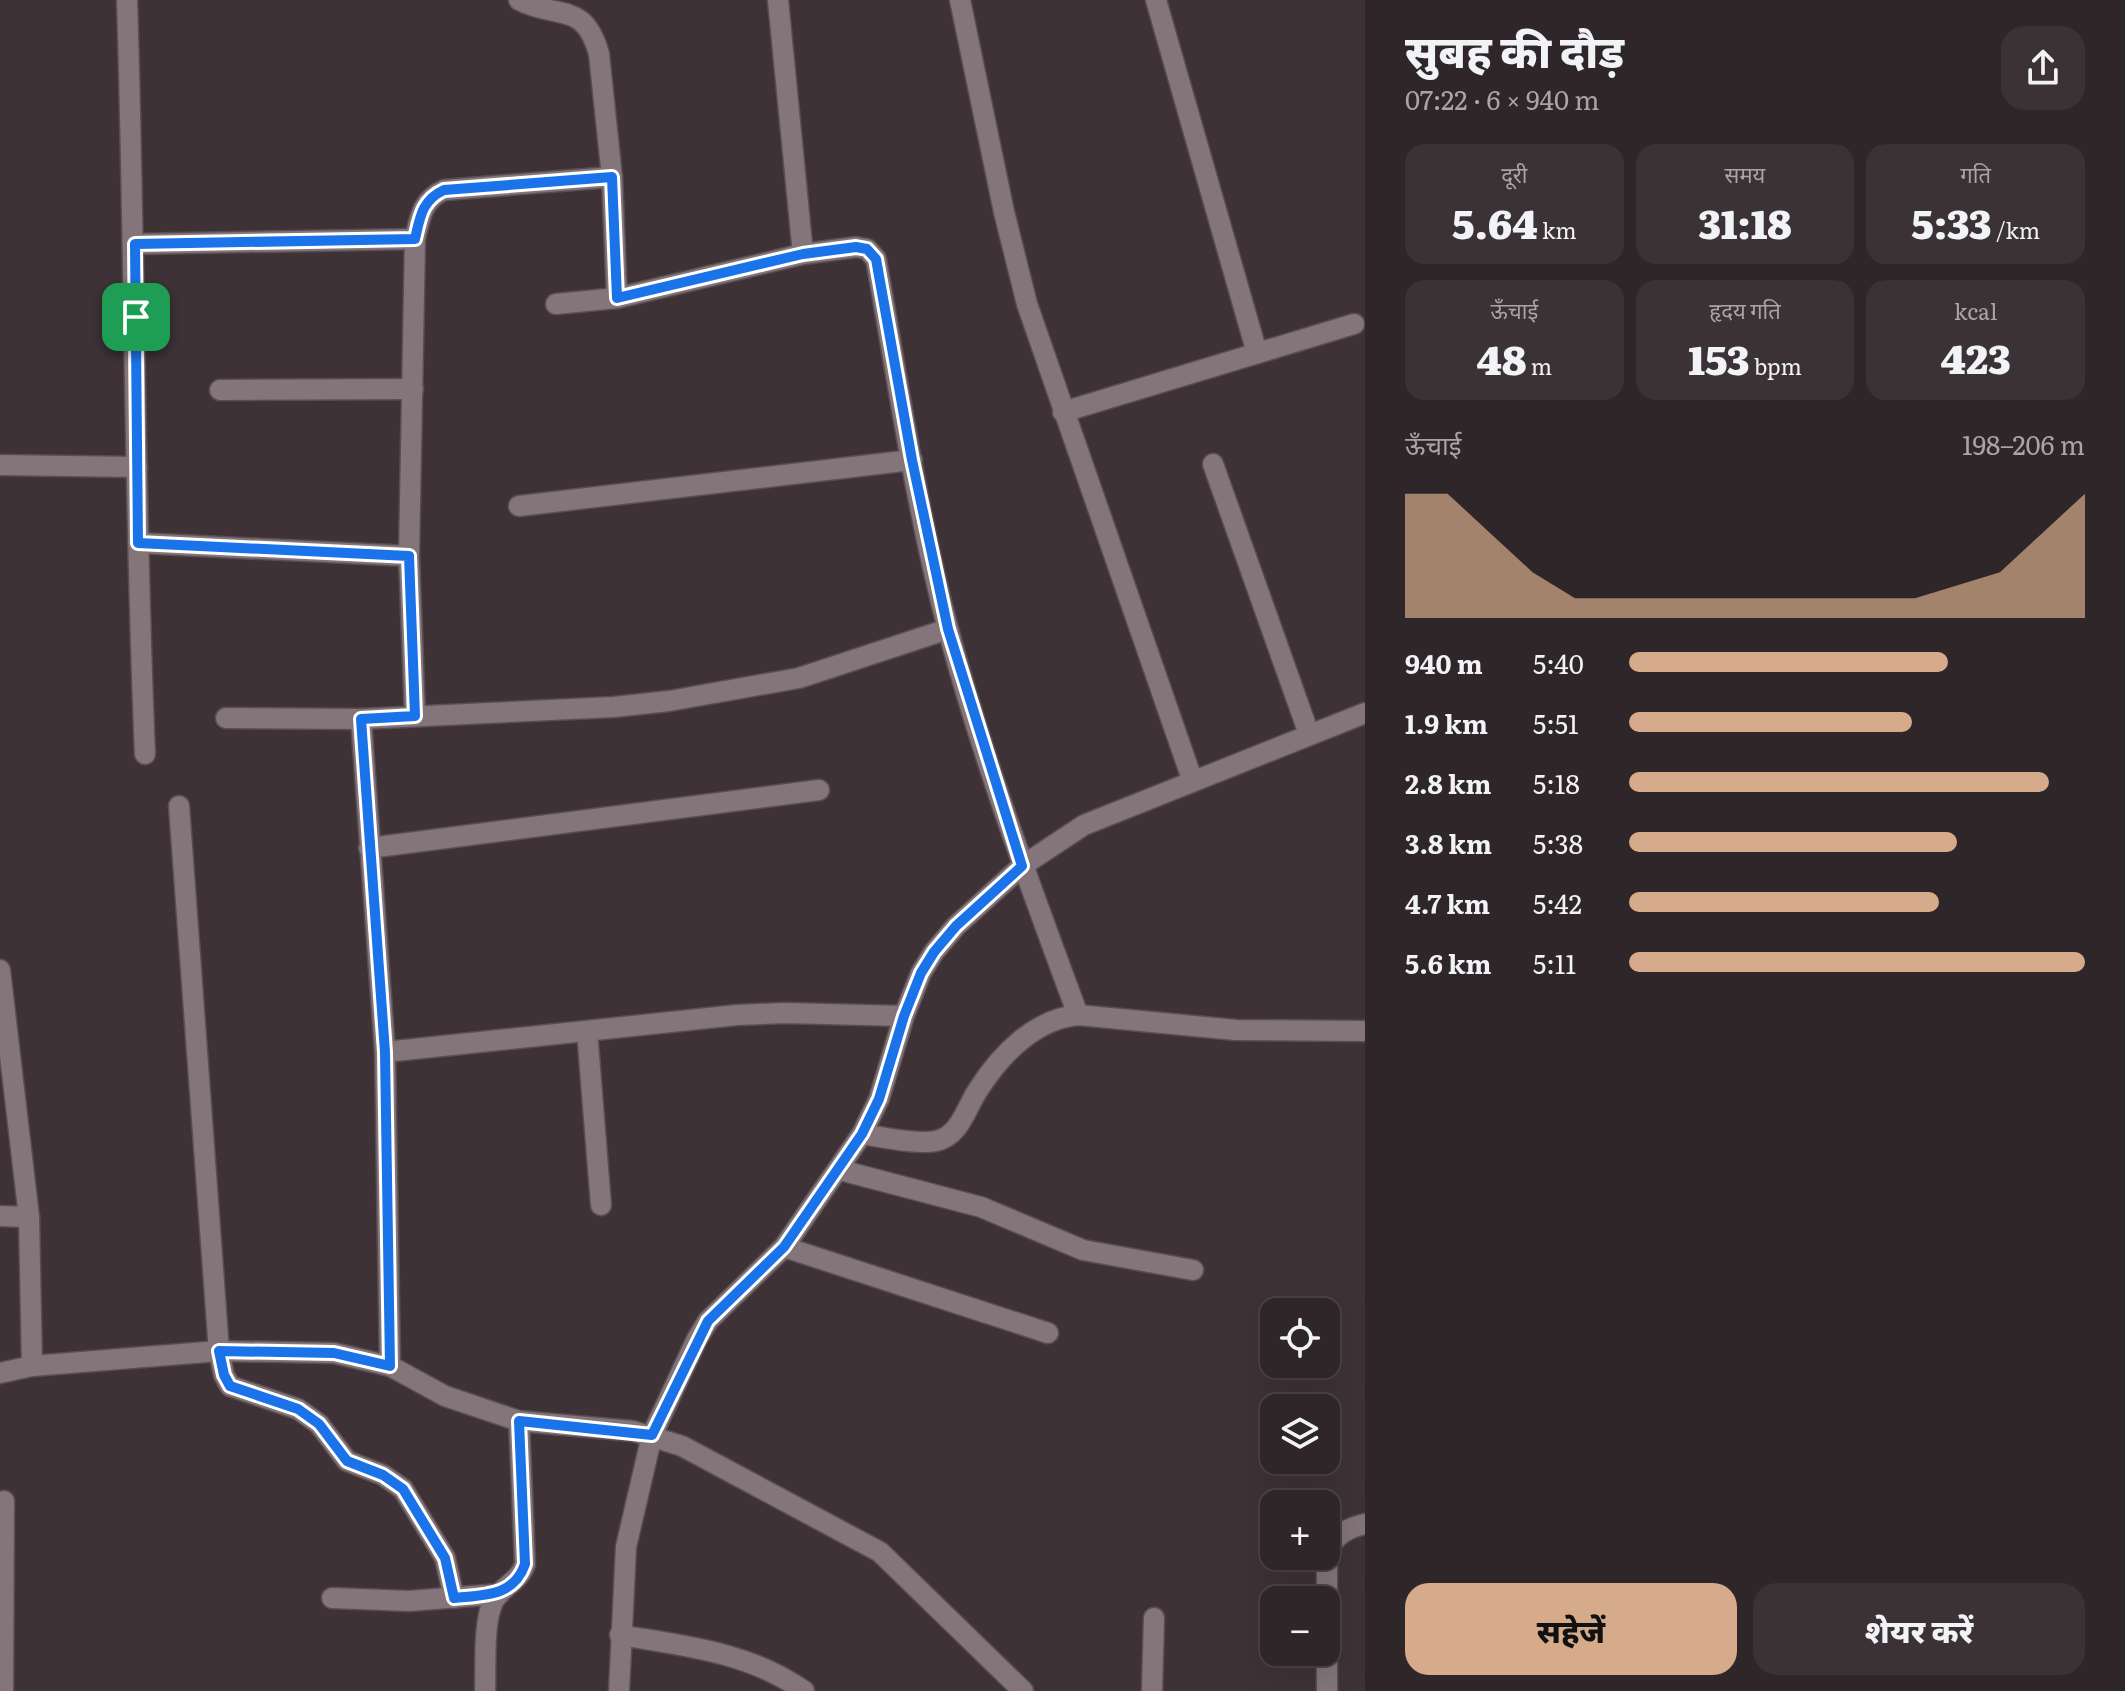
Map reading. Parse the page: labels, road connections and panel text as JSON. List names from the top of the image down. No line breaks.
{"page":{"heading":["सुबह की दौड़","07:22 · 6 × 940 m"],"stats":[["दूरी","5.64 km"],["समय","31:18"],["गति","5:33 /km"],["ऊँचाई","48 m"],["हृदय गति","153 bpm"],["kcal","423"]],"chart":["ऊँचाई","198–206 m"],"list":[{"name":"940 m","note":"5:40"},{"name":"1.9 km","note":"5:51"},{"name":"2.8 km","note":"5:18"},{"name":"3.8 km","note":"5:38"},{"name":"4.7 km","note":"5:42"},{"name":"5.6 km","note":"5:11"}],"map_buttons":["+","−"],"buttons":["सहेजें","शेयर करें"]}}
